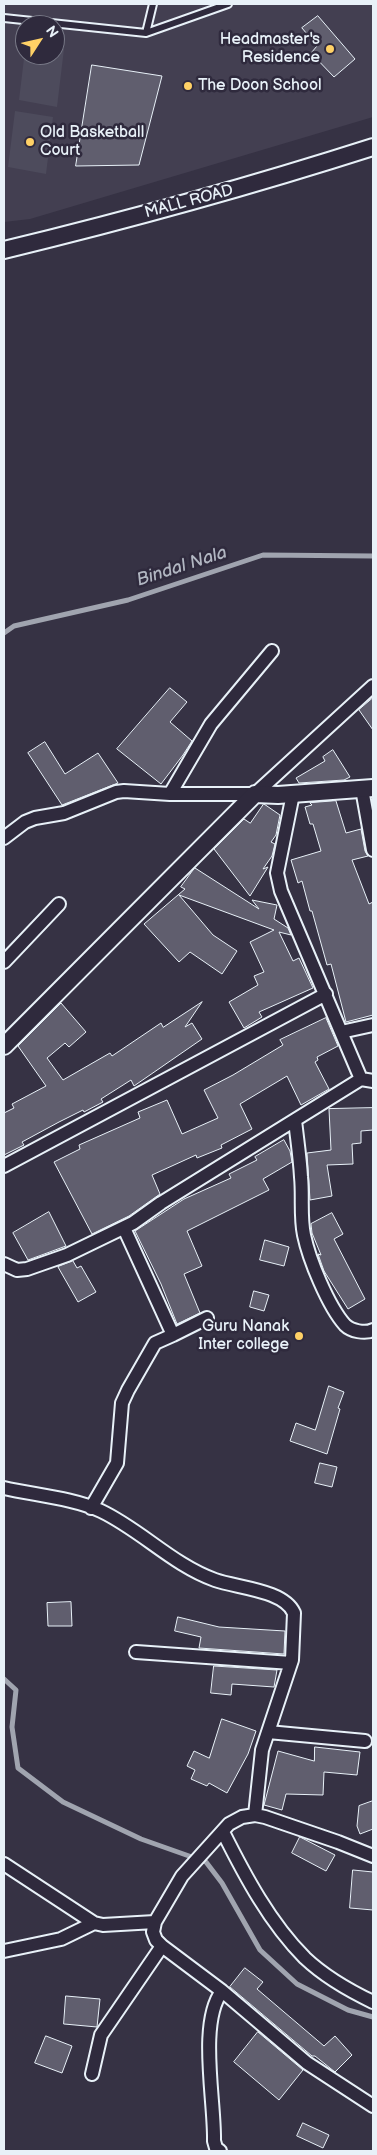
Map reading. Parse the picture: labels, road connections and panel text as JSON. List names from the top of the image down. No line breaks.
{"streets":{"street":["MALL ROAD"]},"water":["Bindal Nala"],"places":["Headmaster's Residence","The Doon School","Old Basketball Court","Guru Nanak Inter college"],"north":"top right"}
